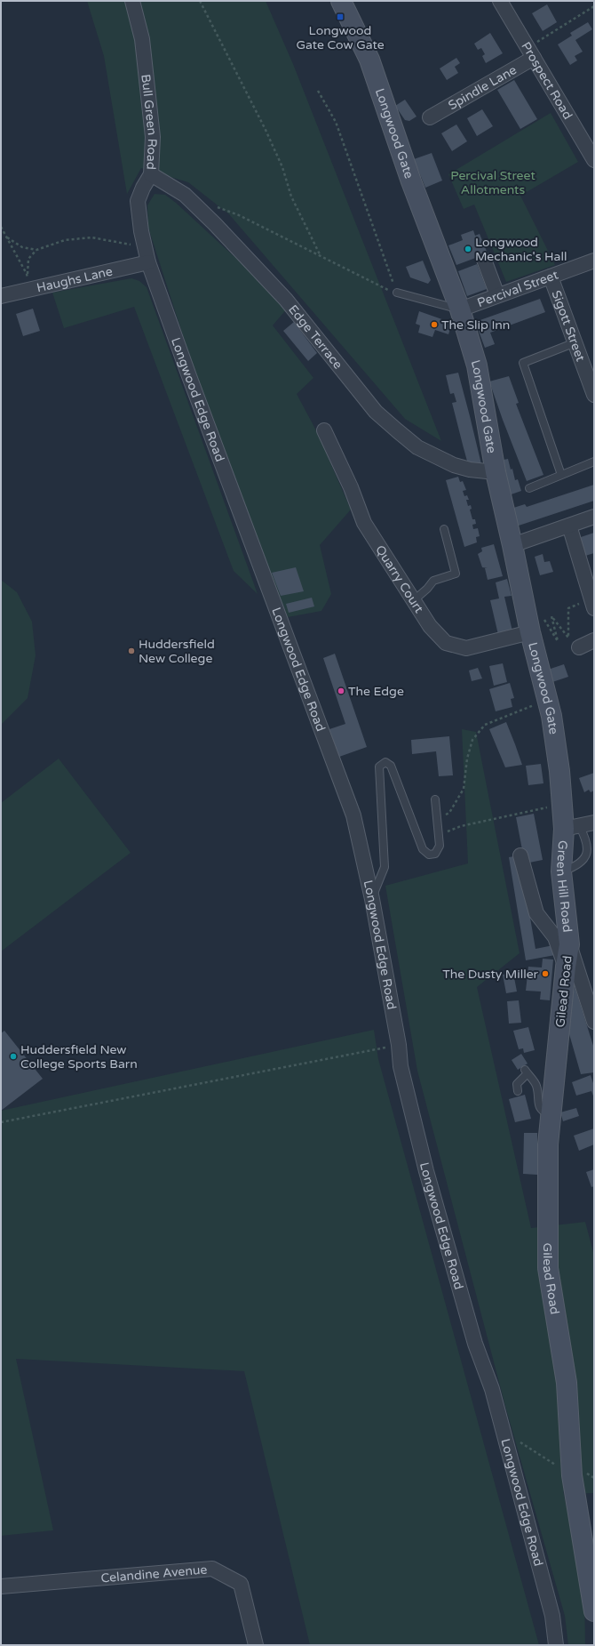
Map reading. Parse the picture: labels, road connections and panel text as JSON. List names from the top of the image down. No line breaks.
{"streets":{"street":["Prospect Road","Spindle Lane","Bull Green Road","Longwood Gate","Haughs Lane","Percival Street","Sigott Street","Edge Terrace","Longwood Edge Road","Quarry Court","Green Hill Road","Gilead Road","Celandine Avenue"]},"crossings":[["Prospect Road","Spindle Lane"],["Bull Green Road","Haughs Lane"],["Bull Green Road","Edge Terrace"],["Bull Green Road","Longwood Edge Road"],["Longwood Gate","Percival Street"],["Longwood Gate","Edge Terrace"],["Longwood Gate","Quarry Court"],["Longwood Gate","Green Hill Road"],["Haughs Lane","Longwood Edge Road"],["Percival Street","Sigott Street"],["Green Hill Road","Gilead Road"]],"parks":["Percival Street Allotments"],"places":{"transit":["Longwood Gate Cow Gate"],"other":["Longwood Mechanic's Hall","The Slip Inn","Huddersfield New College","The Edge","The Dusty Miller","Huddersfield New College Sports Barn"]}}
